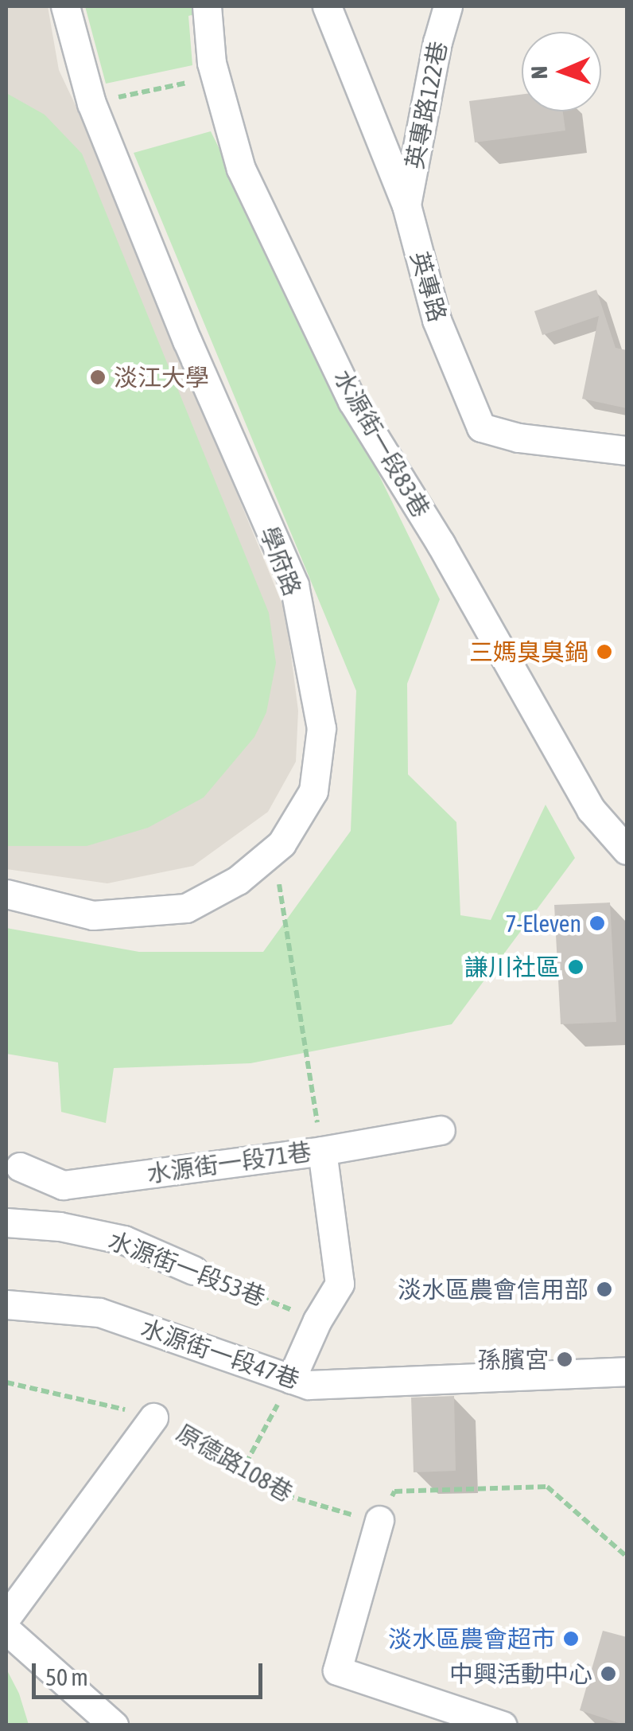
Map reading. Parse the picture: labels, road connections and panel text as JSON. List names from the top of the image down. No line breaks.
{"streets":{"street":["英專路122巷","英專路","水源街一段83巷","學府路","水源街一段71巷","水源街一段53巷","水源街一段47巷","原德路108巷"]},"crossings":[["英專路122巷","英專路"]],"places":["淡江大學","三媽臭臭鍋","7-Eleven","謙川社區","淡水區農會信用部","孫臏宮","淡水區農會超市","中興活動中心"],"scale_bar":"50 m","north":"left"}
